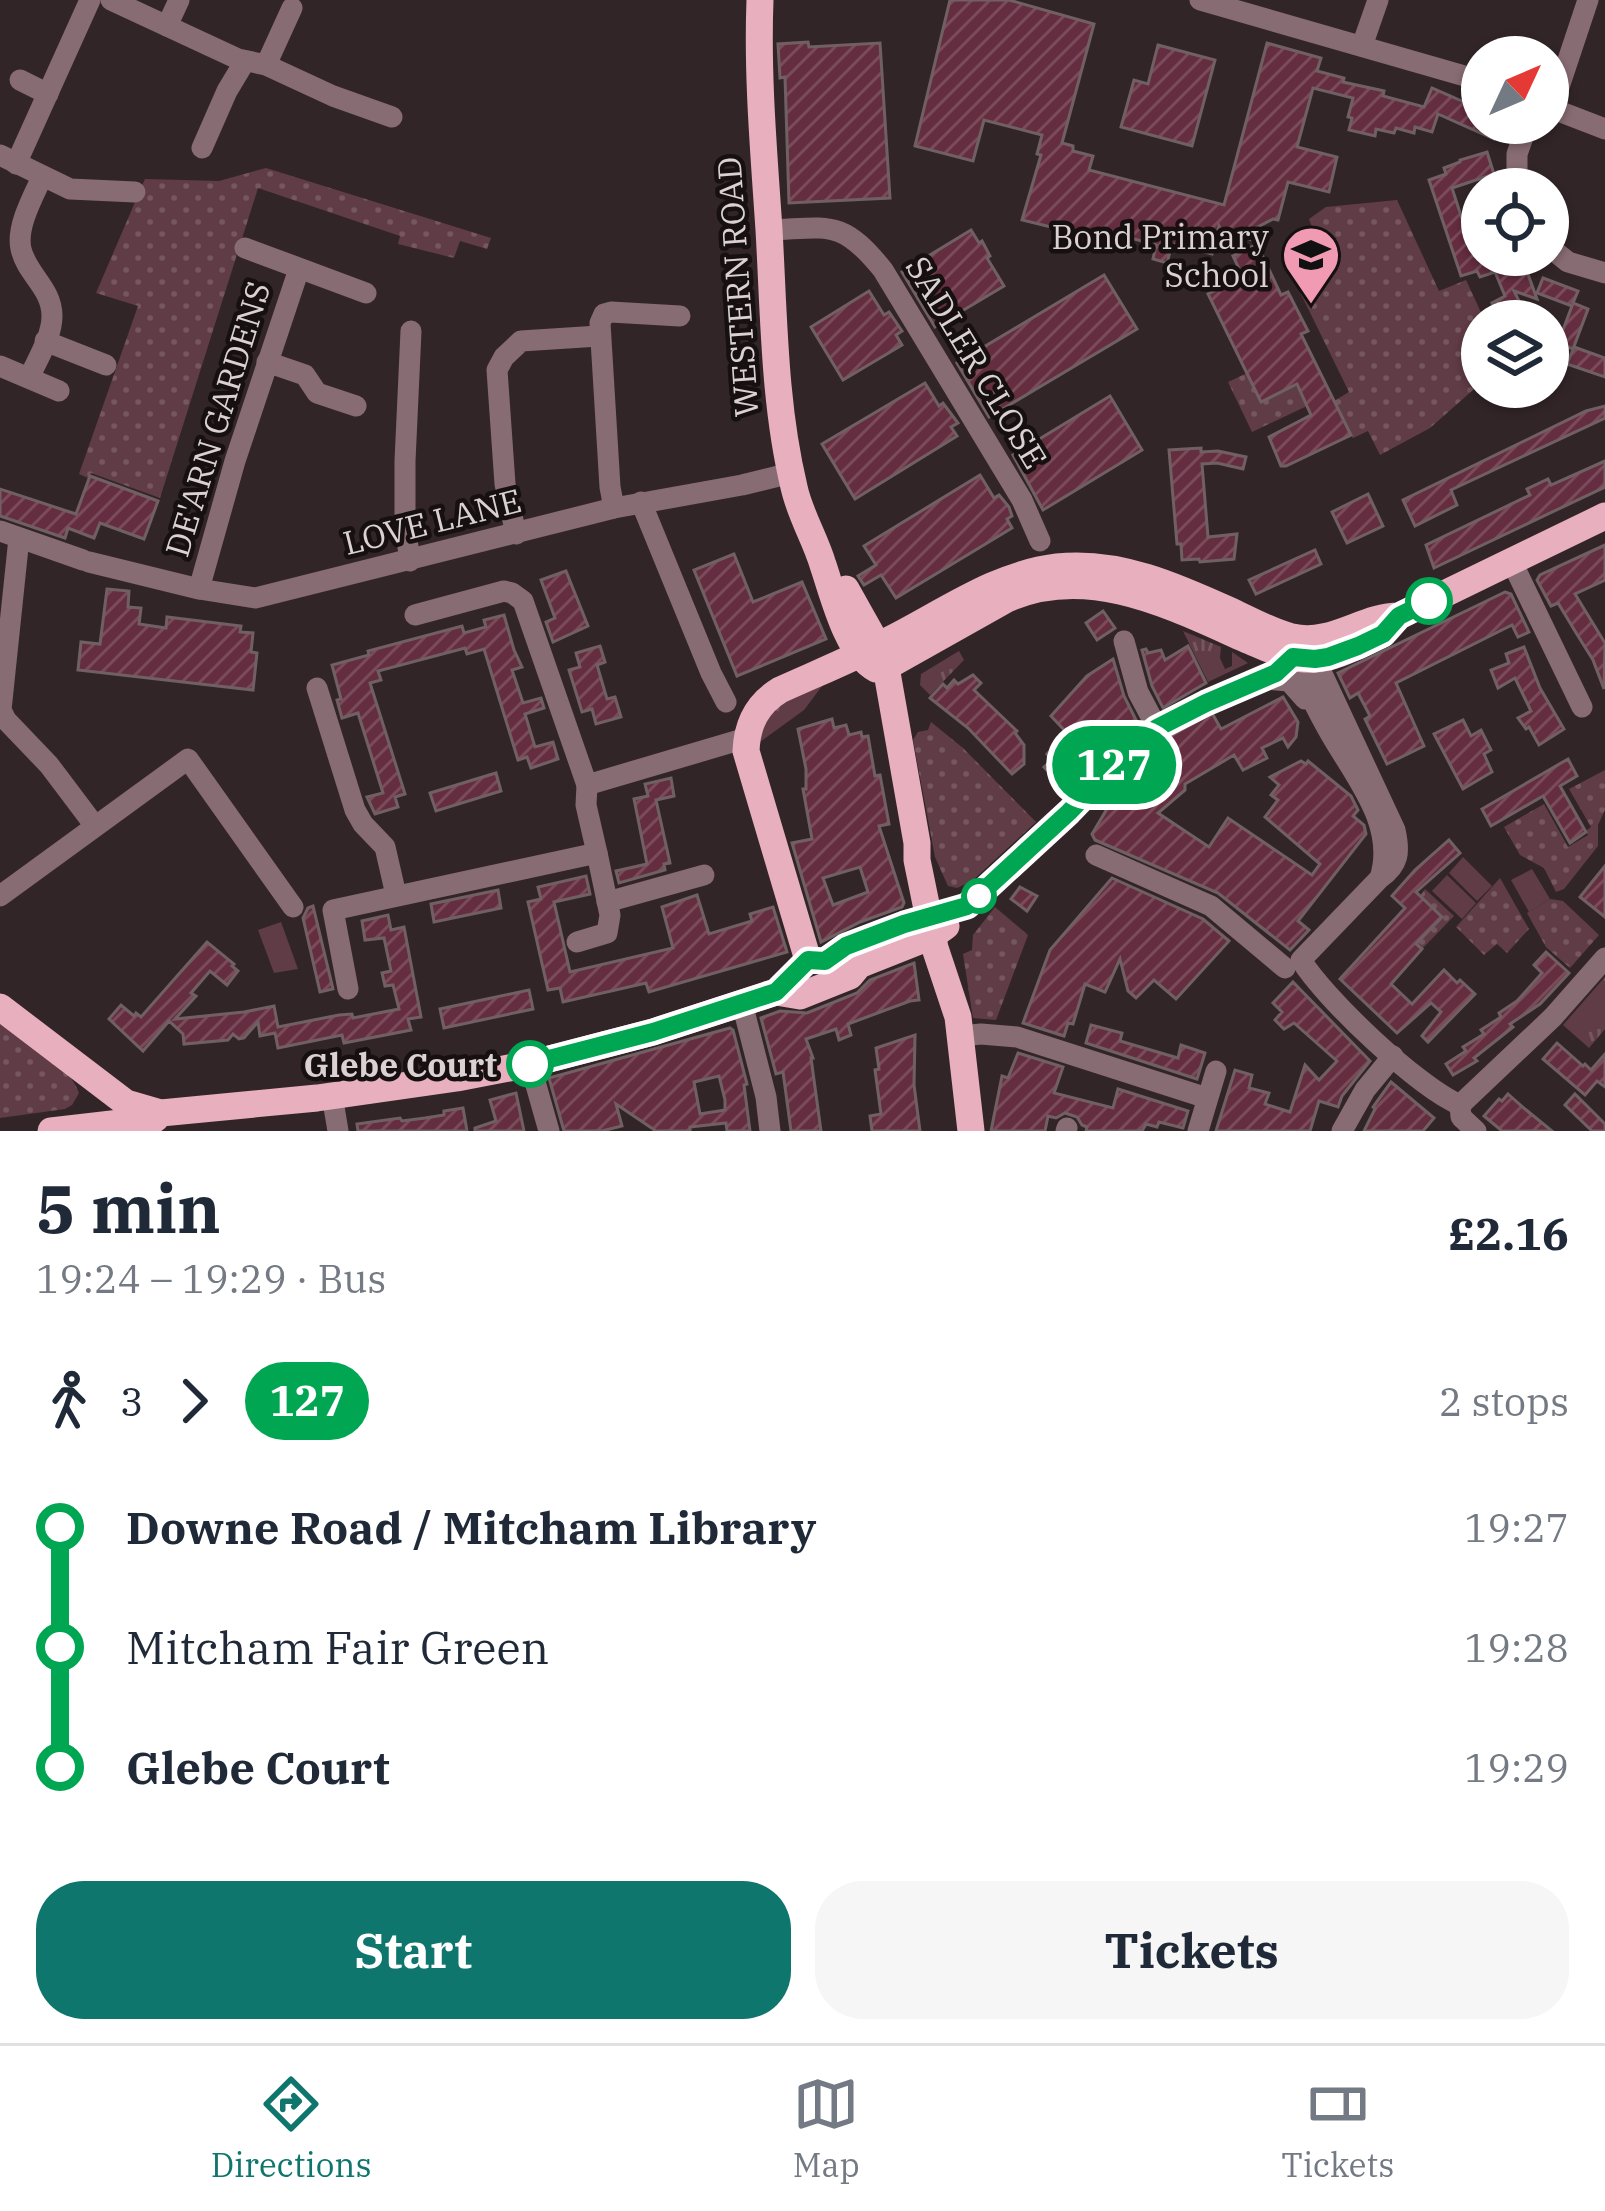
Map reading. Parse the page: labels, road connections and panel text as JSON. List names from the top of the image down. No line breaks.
{"streets":{"main road":["WESTERN ROAD"],"street":["SADLER CLOSE","DE'ARN GARDENS","LOVE LANE"]},"crossings":[["WESTERN ROAD","SADLER CLOSE"],["WESTERN ROAD","LOVE LANE"],["DE'ARN GARDENS","LOVE LANE"]],"places":{"school or university":["Bond Primary School"],"other":["Glebe Court"]},"lines":["bus line 127"],"north":"top right","page":{"on_map":"127","heading":["5 min","19:24 – 19:29 · Bus","£2.16"],"legs":["3","127","2 stops"],"list":[{"name":"Downe Road / Mitcham Library","value":"19:27"},{"name":"Mitcham Fair Green","value":"19:28"},{"name":"Glebe Court","value":"19:29"}],"buttons":["Start","Tickets"],"tabs":["Directions","Map","Tickets"]}}
